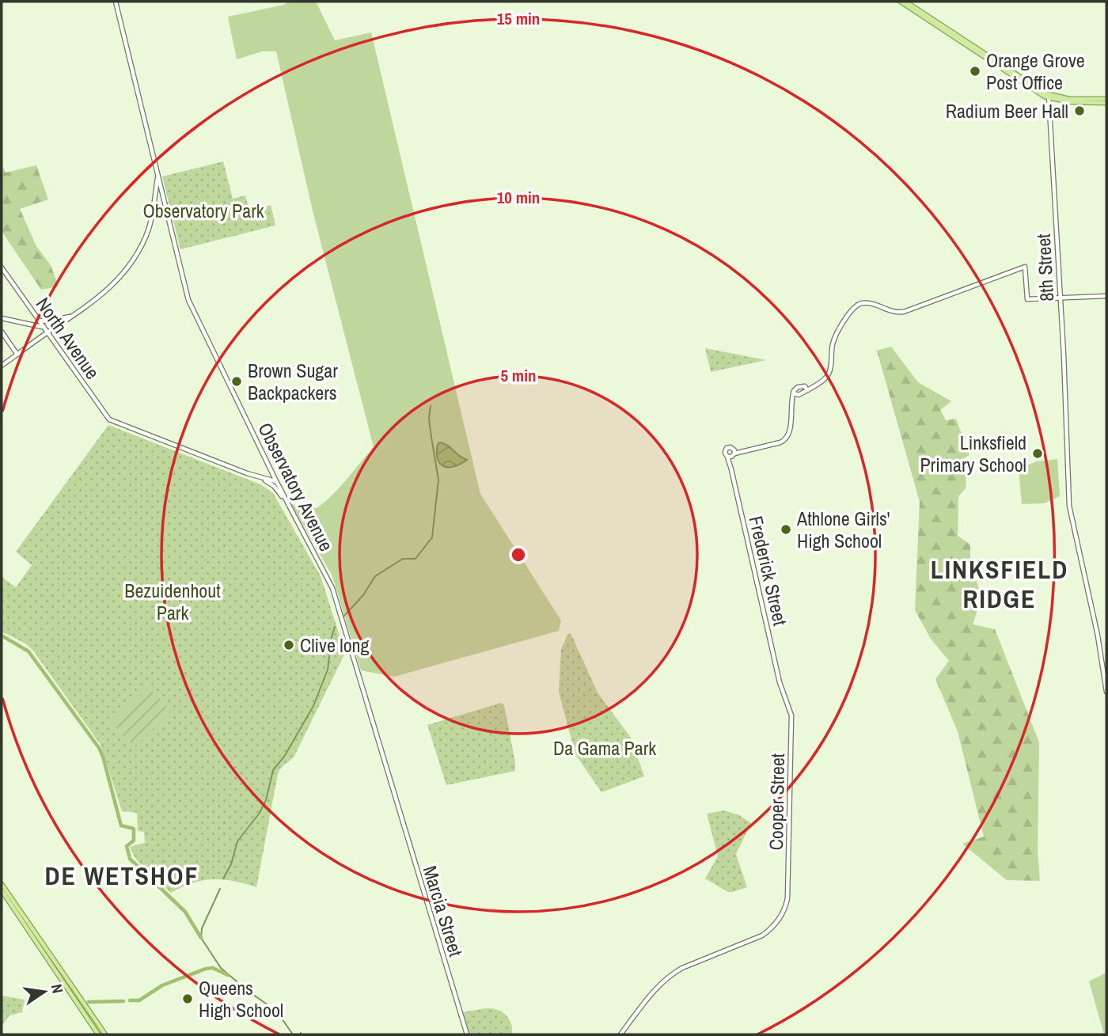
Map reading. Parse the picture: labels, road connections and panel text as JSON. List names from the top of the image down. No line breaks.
{"streets":{"main road":["8th Street","North Avenue","Observatory Avenue","Frederick Street","Cooper Street","Marcia Street"]},"crossings":[["Observatory Avenue","Marcia Street"],["Frederick Street","Cooper Street"]],"districts":["LINKSFIELD RIDGE","DE WETSHOF"],"parks":["Observatory Park","Bezuidenhout Park","Da Gama Park"],"places":["Orange Grove Post Office","Radium Beer Hall","Brown Sugar Backpackers","Linksfield Primary School","Athlone Girls' High School","Clive long","Queens High School"],"north":"right","rings":["15 min","10 min","5 min"]}
